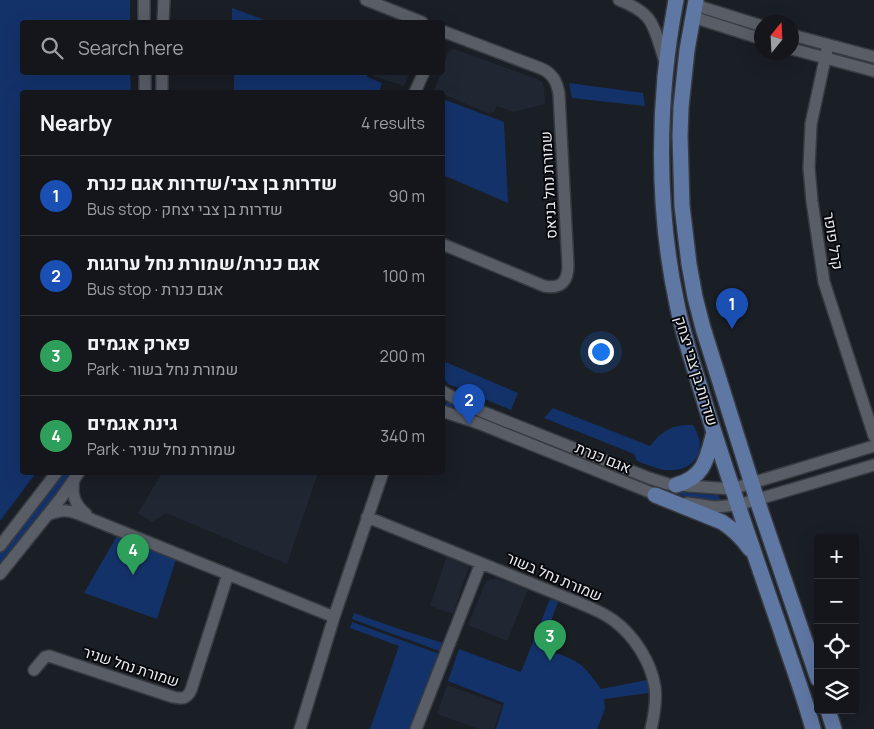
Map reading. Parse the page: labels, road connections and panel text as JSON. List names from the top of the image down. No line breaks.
{"streets":{"main road":["שדרות בן צבי יצחק"],"street":["שמורת נחל בניאס","קרל פופר","אגם כנרת","שמורת נחל בשור","שמורת נחל שניר"]},"crossings":[["שדרות בן צבי יצחק","אגם כנרת"]],"north":"top","page":{"search":"Search here","heading":["Nearby","4 results"],"list":[{"mark":"1","name":"שדרות בן צבי/שדרות אגם כנרת","note":"Bus stop · שדרות בן צבי יצחק","value":"90 m"},{"mark":"2","name":"אגם כנרת/שמורת נחל ערוגות","note":"Bus stop · אגם כנרת","value":"100 m"},{"mark":"3","name":"פארק אגמים","note":"Park · שמורת נחל בשור","value":"200 m"},{"mark":"4","name":"גינת אגמים","note":"Park · שמורת נחל שניר","value":"340 m"}],"pins":["1","2","4","3"],"map_buttons":["+","−"]}}
